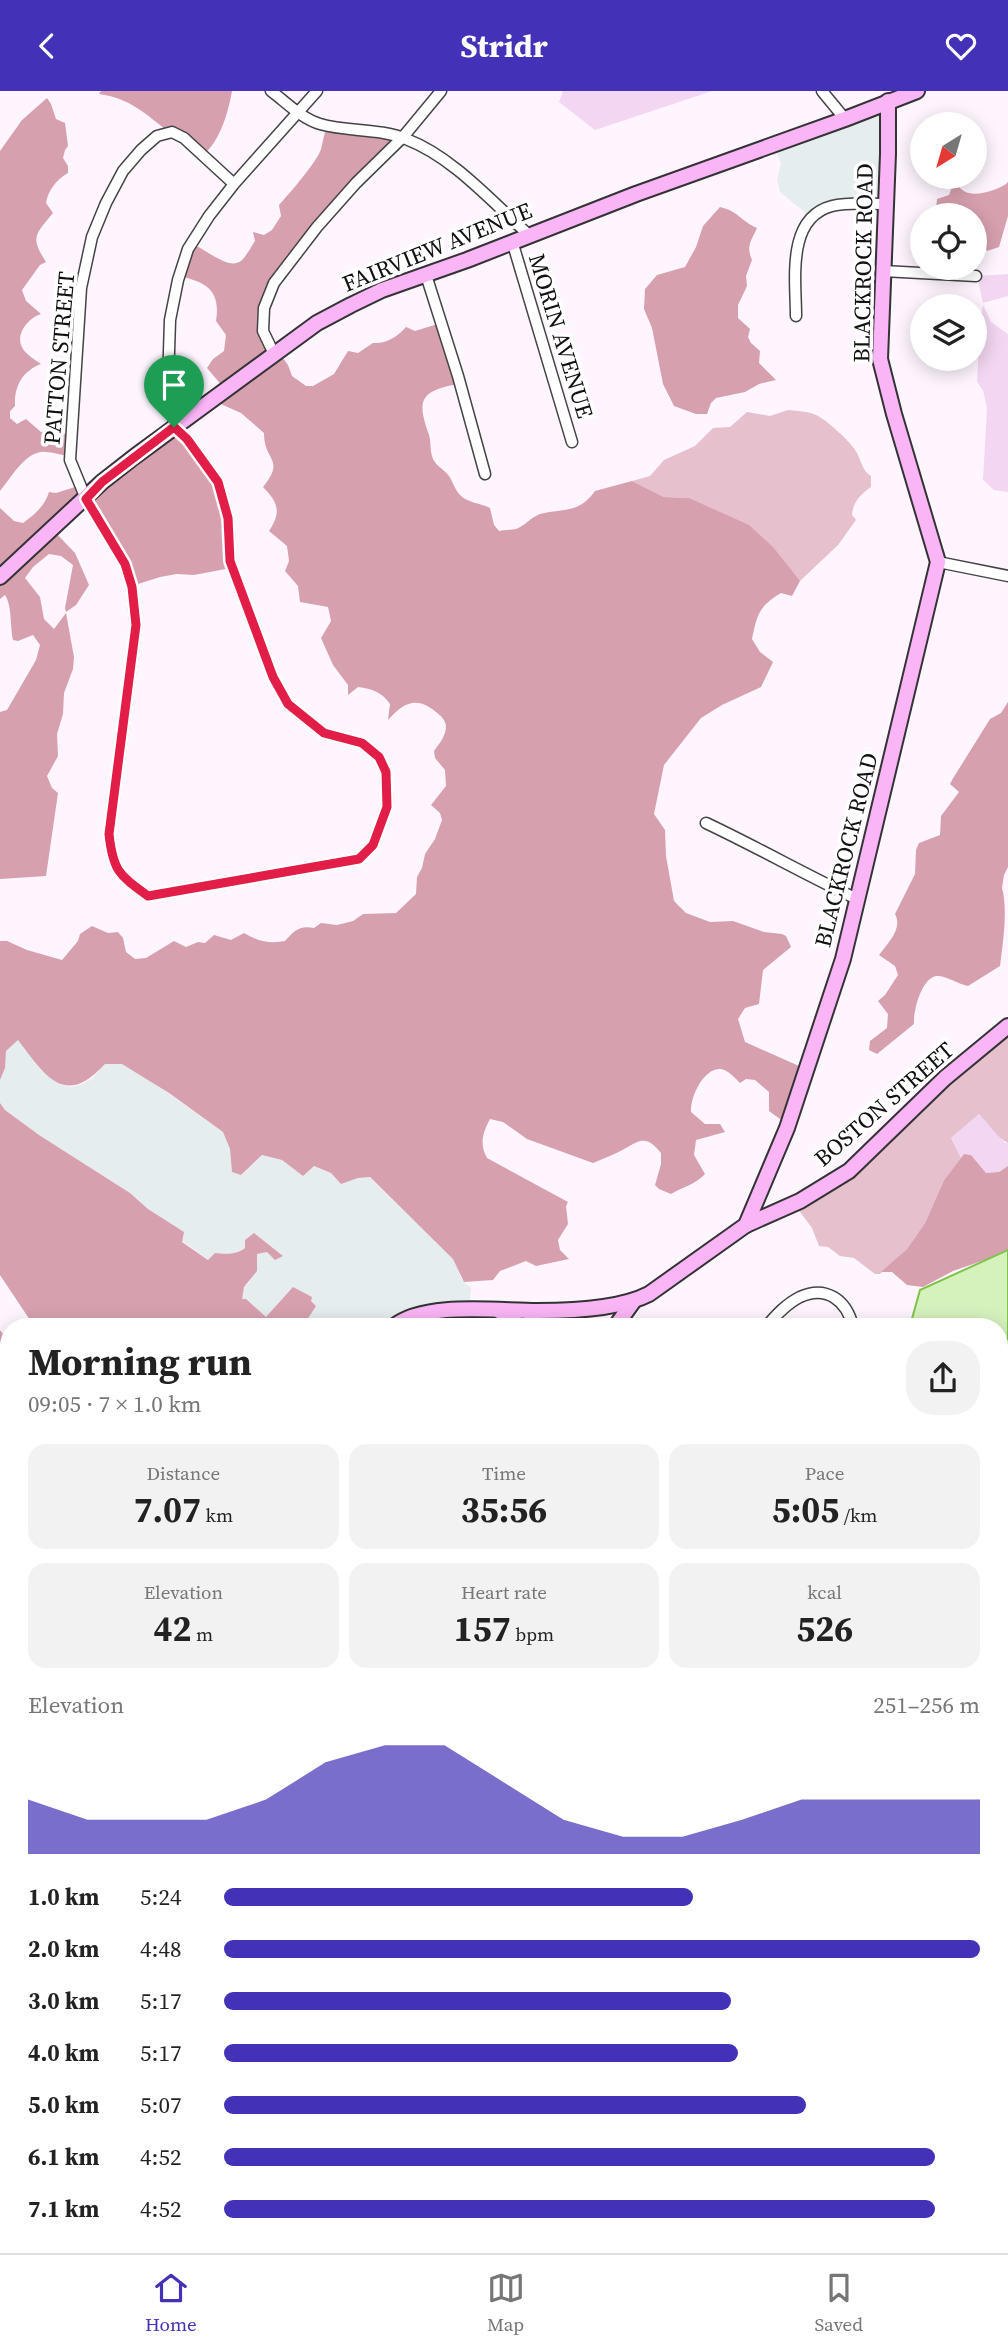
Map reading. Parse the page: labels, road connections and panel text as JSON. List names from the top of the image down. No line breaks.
{"streets":{"street":["FAIRVIEW AVENUE","BLACKROCK ROAD","MORIN AVENUE","PATTON STREET","BOSTON STREET"]},"crossings":[["FAIRVIEW AVENUE","BLACKROCK ROAD"],["FAIRVIEW AVENUE","MORIN AVENUE"],["FAIRVIEW AVENUE","PATTON STREET"],["BLACKROCK ROAD","BOSTON STREET"]],"north":"bottom left","page":{"header":"Stridr","heading":["Morning run","09:05 · 7 × 1.0 km"],"stats":[["Distance","7.07 km"],["Time","35:56"],["Pace","5:05 /km"],["Elevation","42 m"],["Heart rate","157 bpm"],["kcal","526"]],"chart":["Elevation","251–256 m"],"list":[{"name":"1.0 km","note":"5:24"},{"name":"2.0 km","note":"4:48"},{"name":"3.0 km","note":"5:17"},{"name":"4.0 km","note":"5:17"},{"name":"5.0 km","note":"5:07"},{"name":"6.1 km","note":"4:52"},{"name":"7.1 km","note":"4:52"}],"tabs":["Home","Map","Saved"]}}
